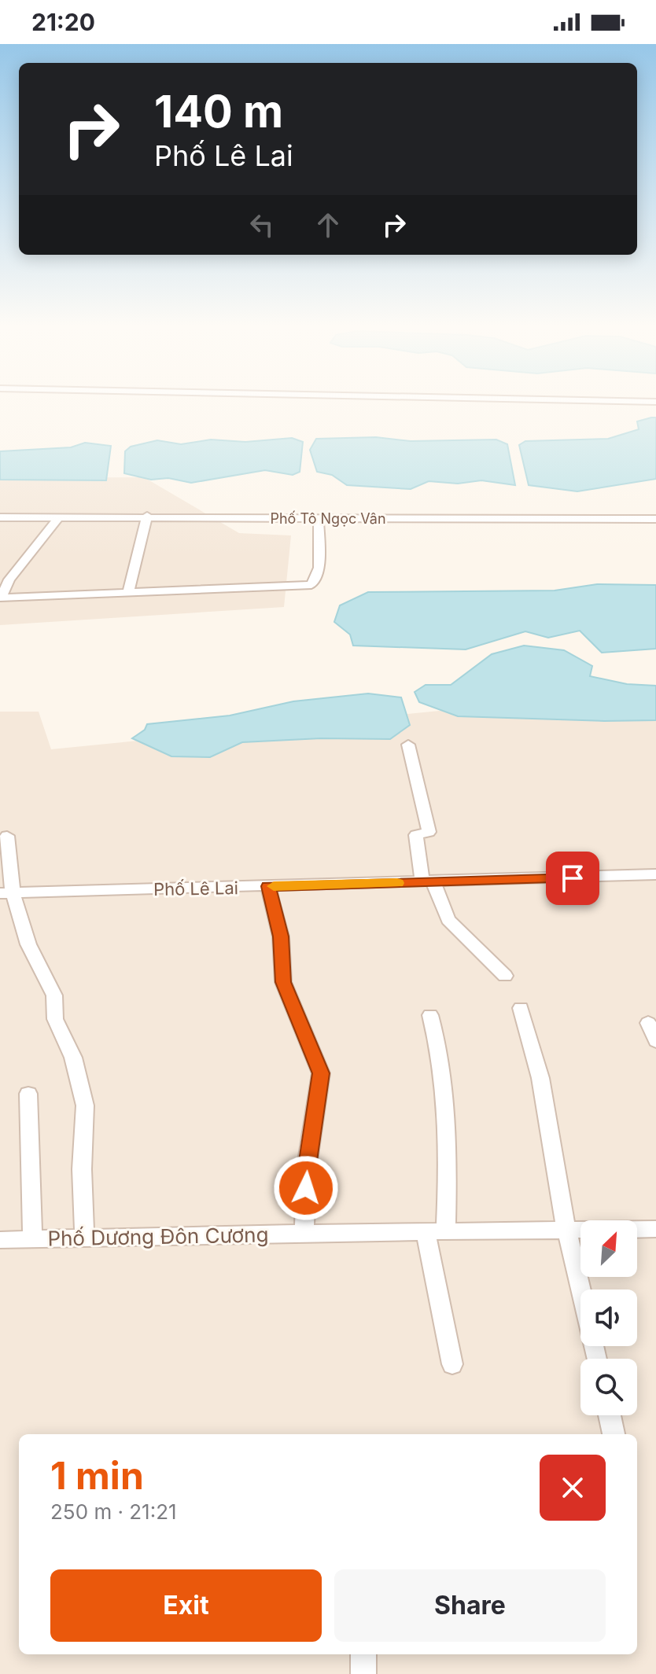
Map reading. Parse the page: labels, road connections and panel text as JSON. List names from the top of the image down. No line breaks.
{"streets":{"street":["Phố Tô Ngọc Vân","Phố Lê Lai","Phố Dương Đôn Cương"]},"north":"top right","page":{"status":"21:20","turn":["140 m","Phố Lê Lai"],"heading":["1 min","250 m · 21:21"],"buttons":["Exit","Share"]}}
